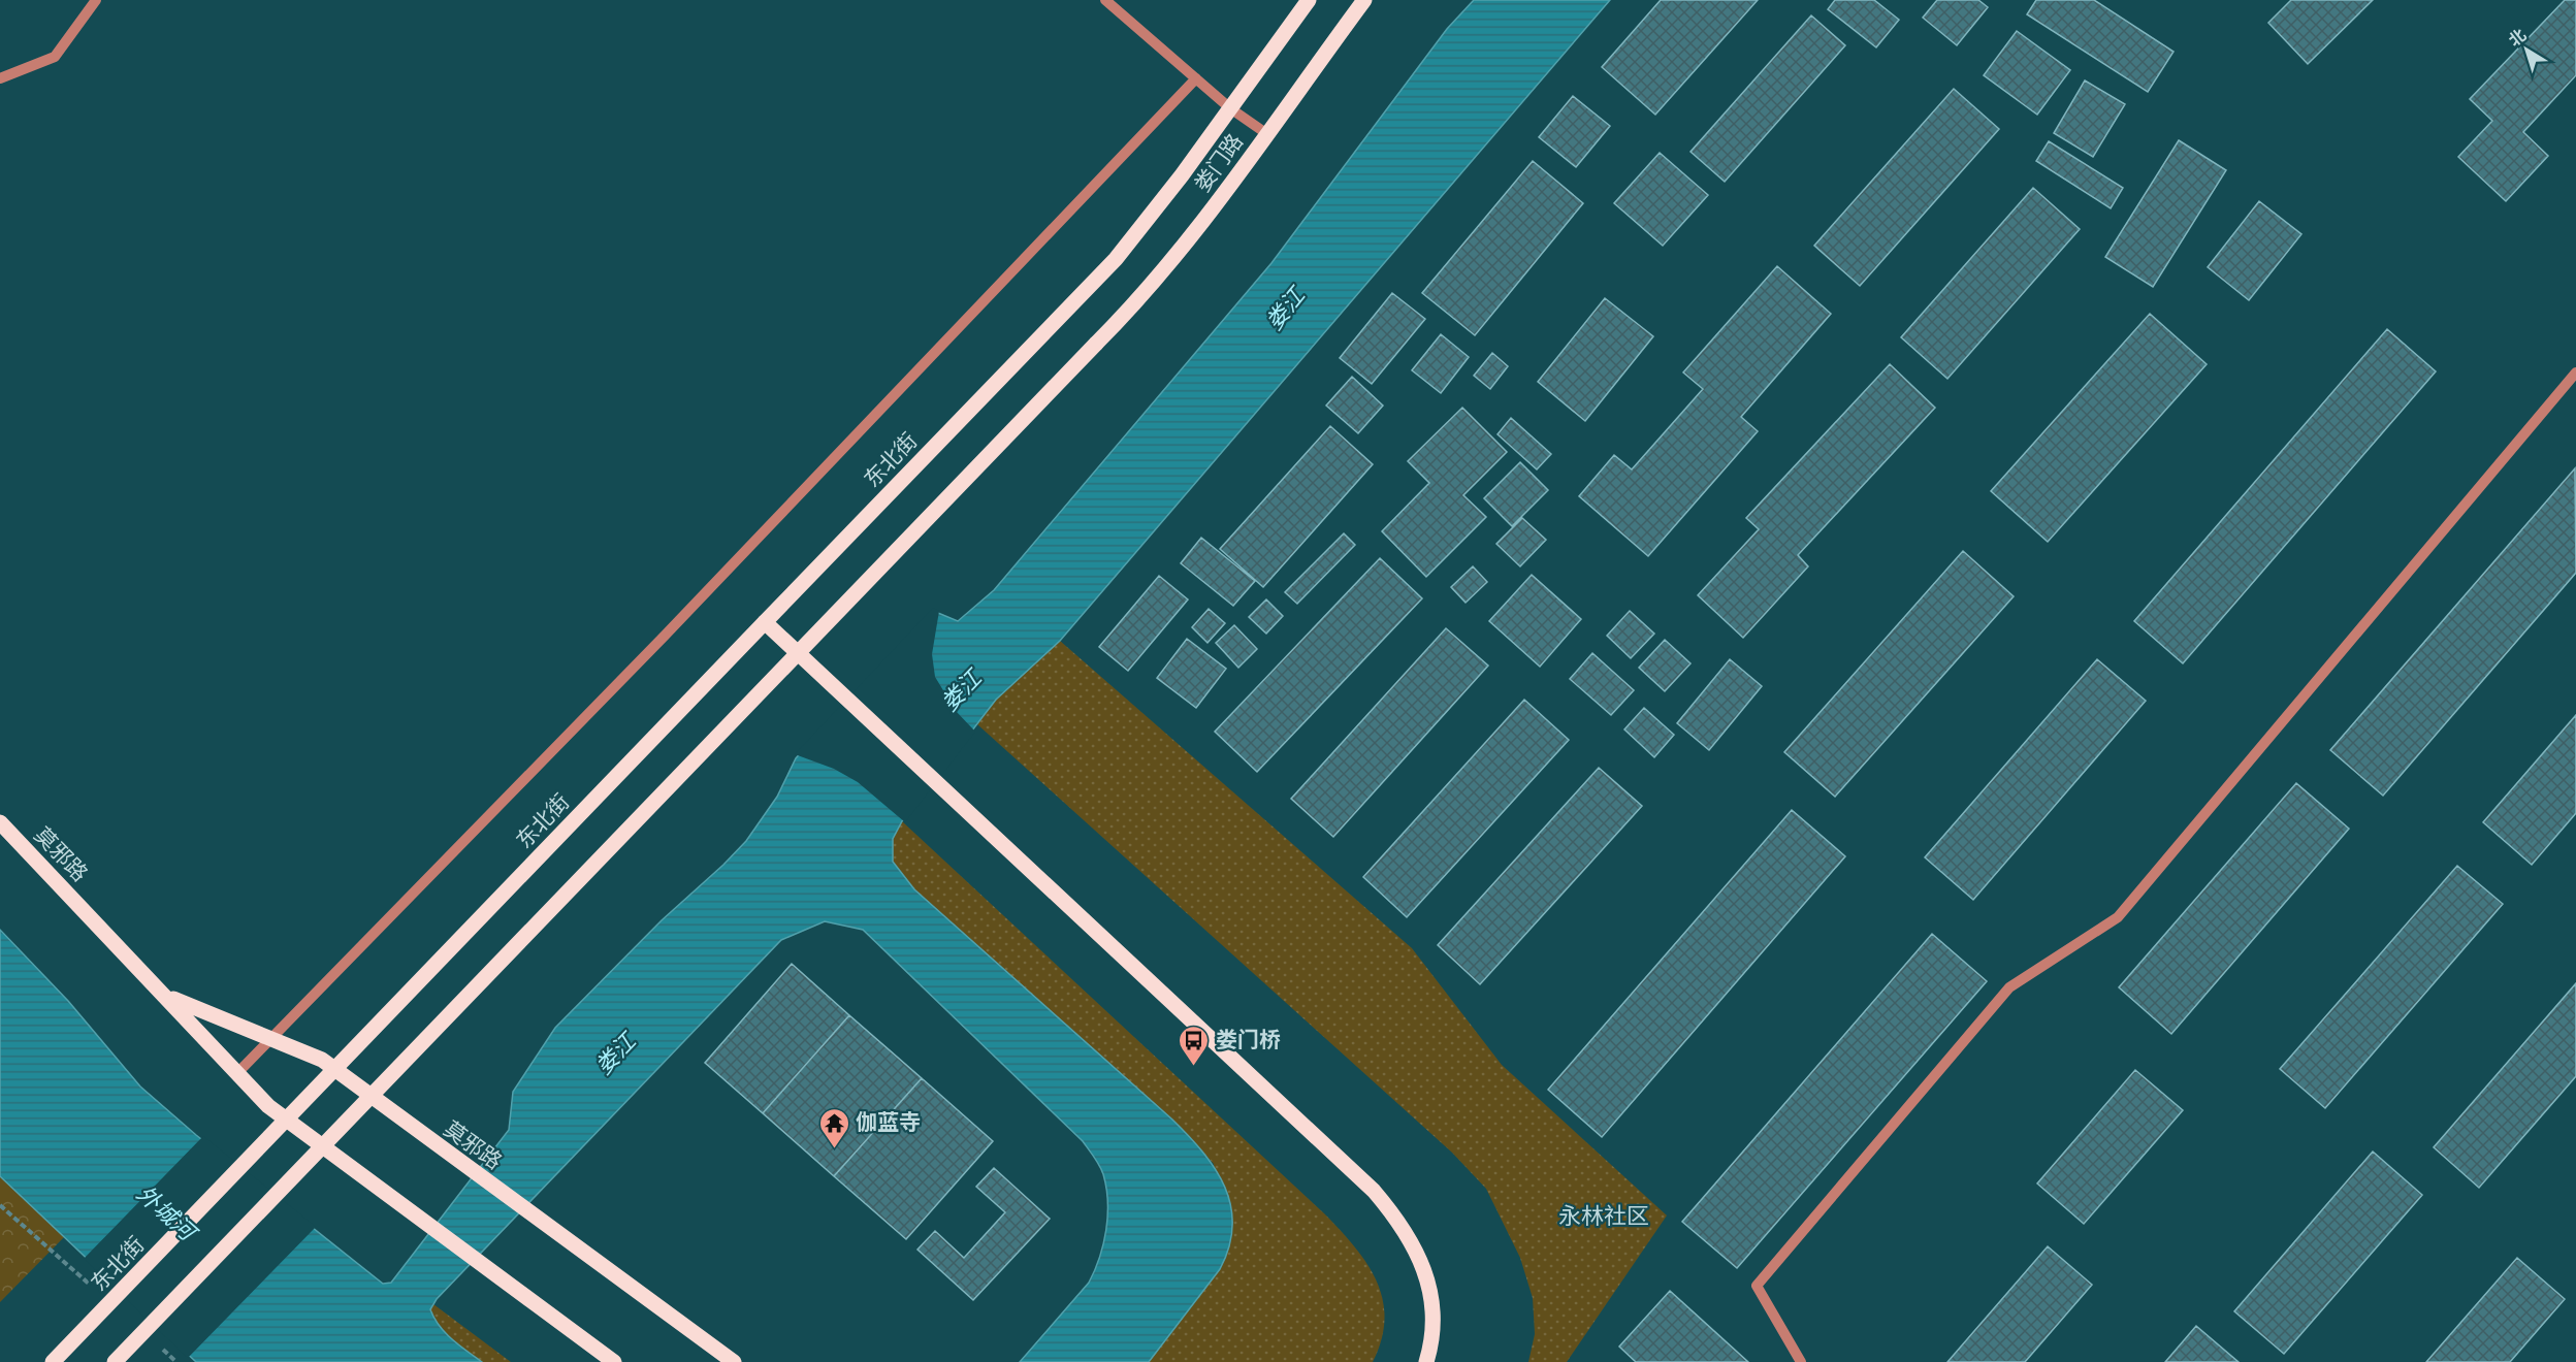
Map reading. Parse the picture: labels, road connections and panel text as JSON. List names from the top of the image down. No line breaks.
{"streets":{"main road":["娄门路","东北街","莫邪路"]},"crossings":[["娄门路","东北街"]],"districts":["永林社区"],"water":["娄江","外城河"],"places":{"bus stop":["娄门桥"],"temple":["伽蓝寺"]},"north":"top left"}
